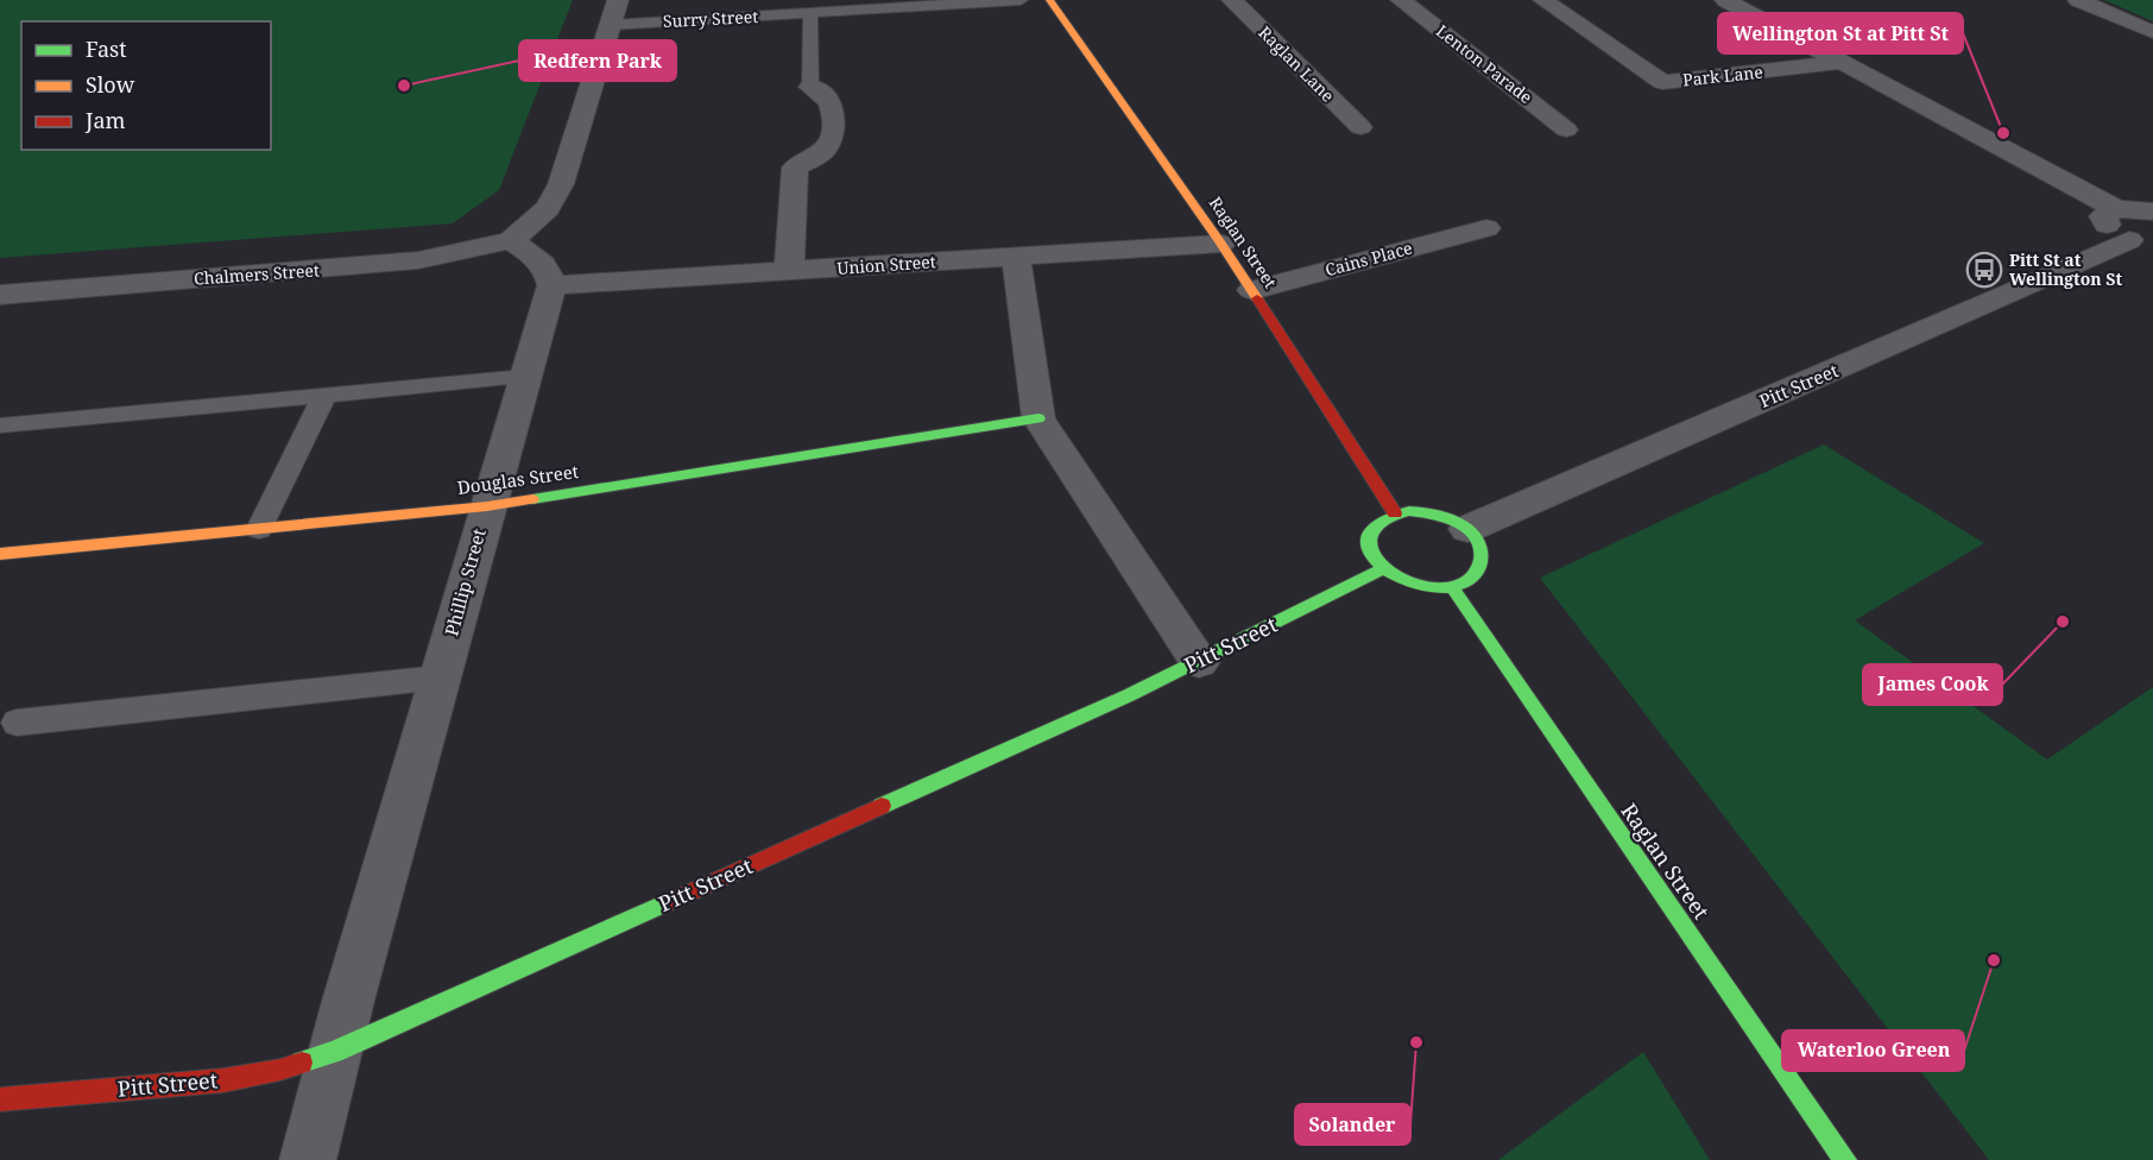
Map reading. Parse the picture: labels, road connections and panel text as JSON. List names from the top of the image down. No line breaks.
{"streets":{"street":["Raglan Lane","Lenton Parade","Park Lane","Raglan Street","Cains Place","Union Street","Chalmers Street","Pitt Street","Douglas Street","Phillip Street"],"lane":["Surry Street"]},"crossings":[["Raglan Street","Cains Place"],["Raglan Street","Union Street"],["Raglan Street","Pitt Street"],["Union Street","Phillip Street"],["Pitt Street","Phillip Street"],["Douglas Street","Phillip Street"]],"places":{"other":["Redfern Park","Wellington St at Pitt St","James Cook","Waterloo Green","Solander"],"bus stop":["Pitt St at Wellington St"]},"legend":["Fast","Slow","Jam"]}
